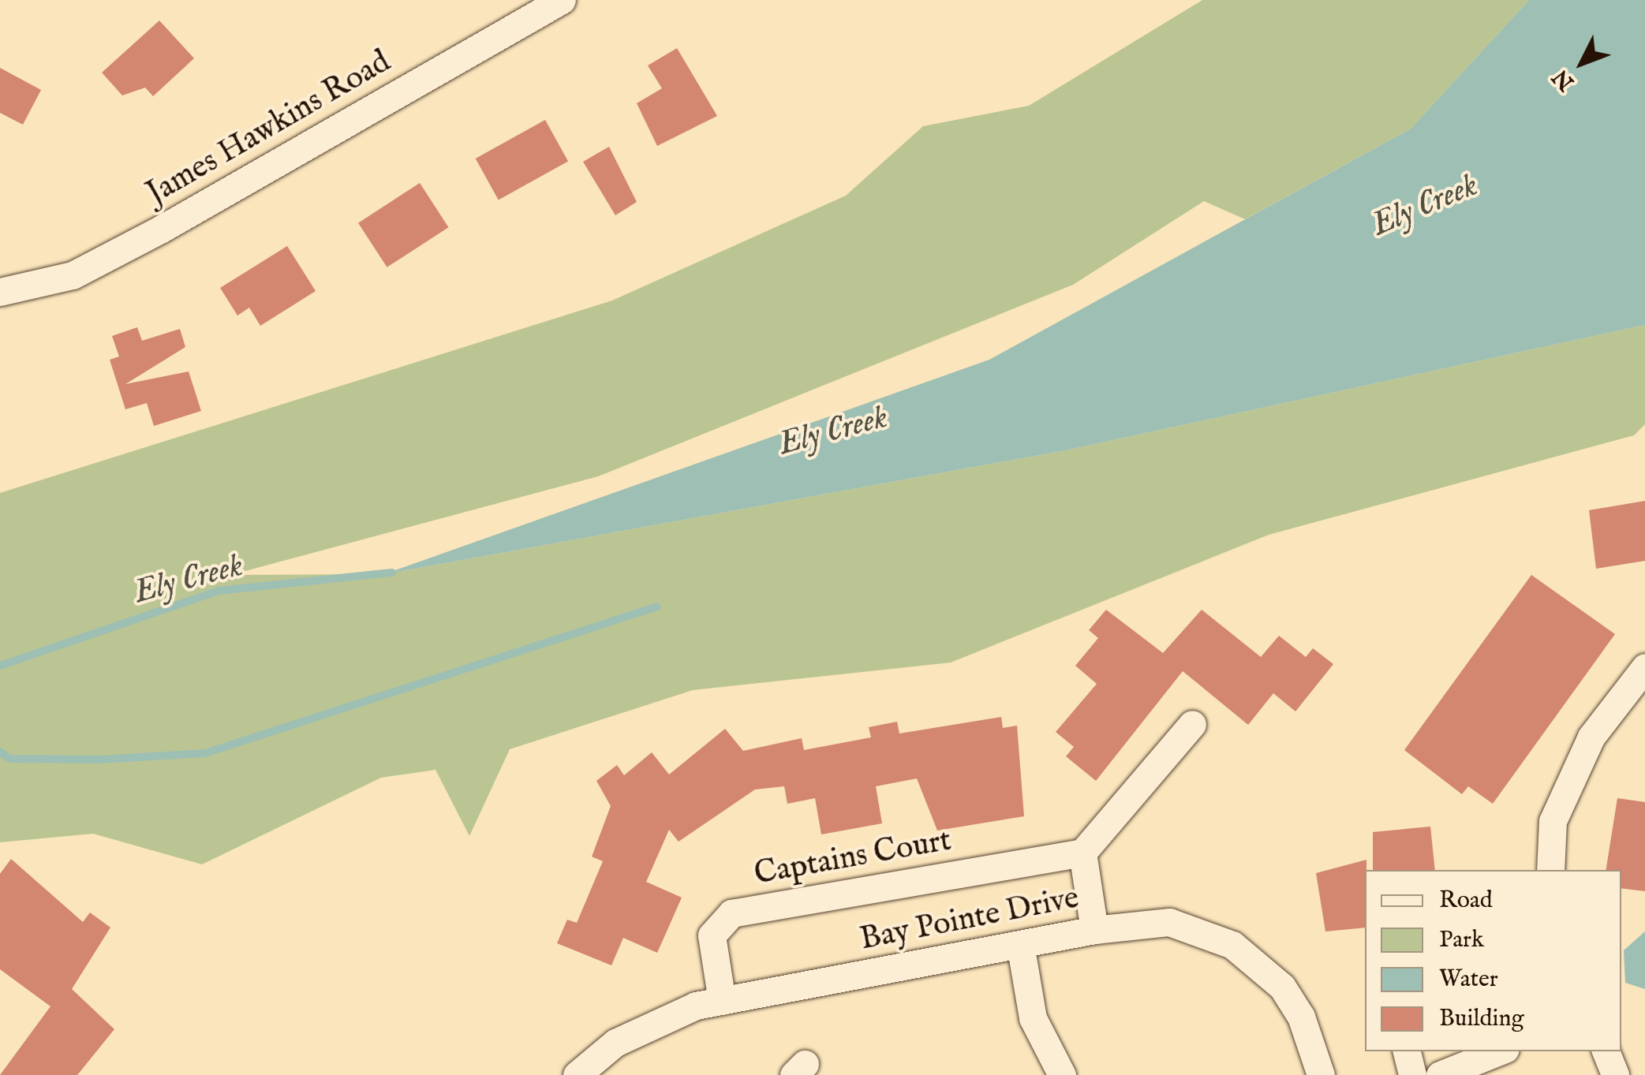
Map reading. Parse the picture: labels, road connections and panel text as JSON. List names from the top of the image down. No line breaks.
{"streets":{"street":["James Hawkins Road","Captains Court","Bay Pointe Drive"]},"crossings":[["Captains Court","Bay Pointe Drive"]],"water":["Ely Creek"],"legend":["Road","Park","Water","Building"],"north":"bottom left"}
